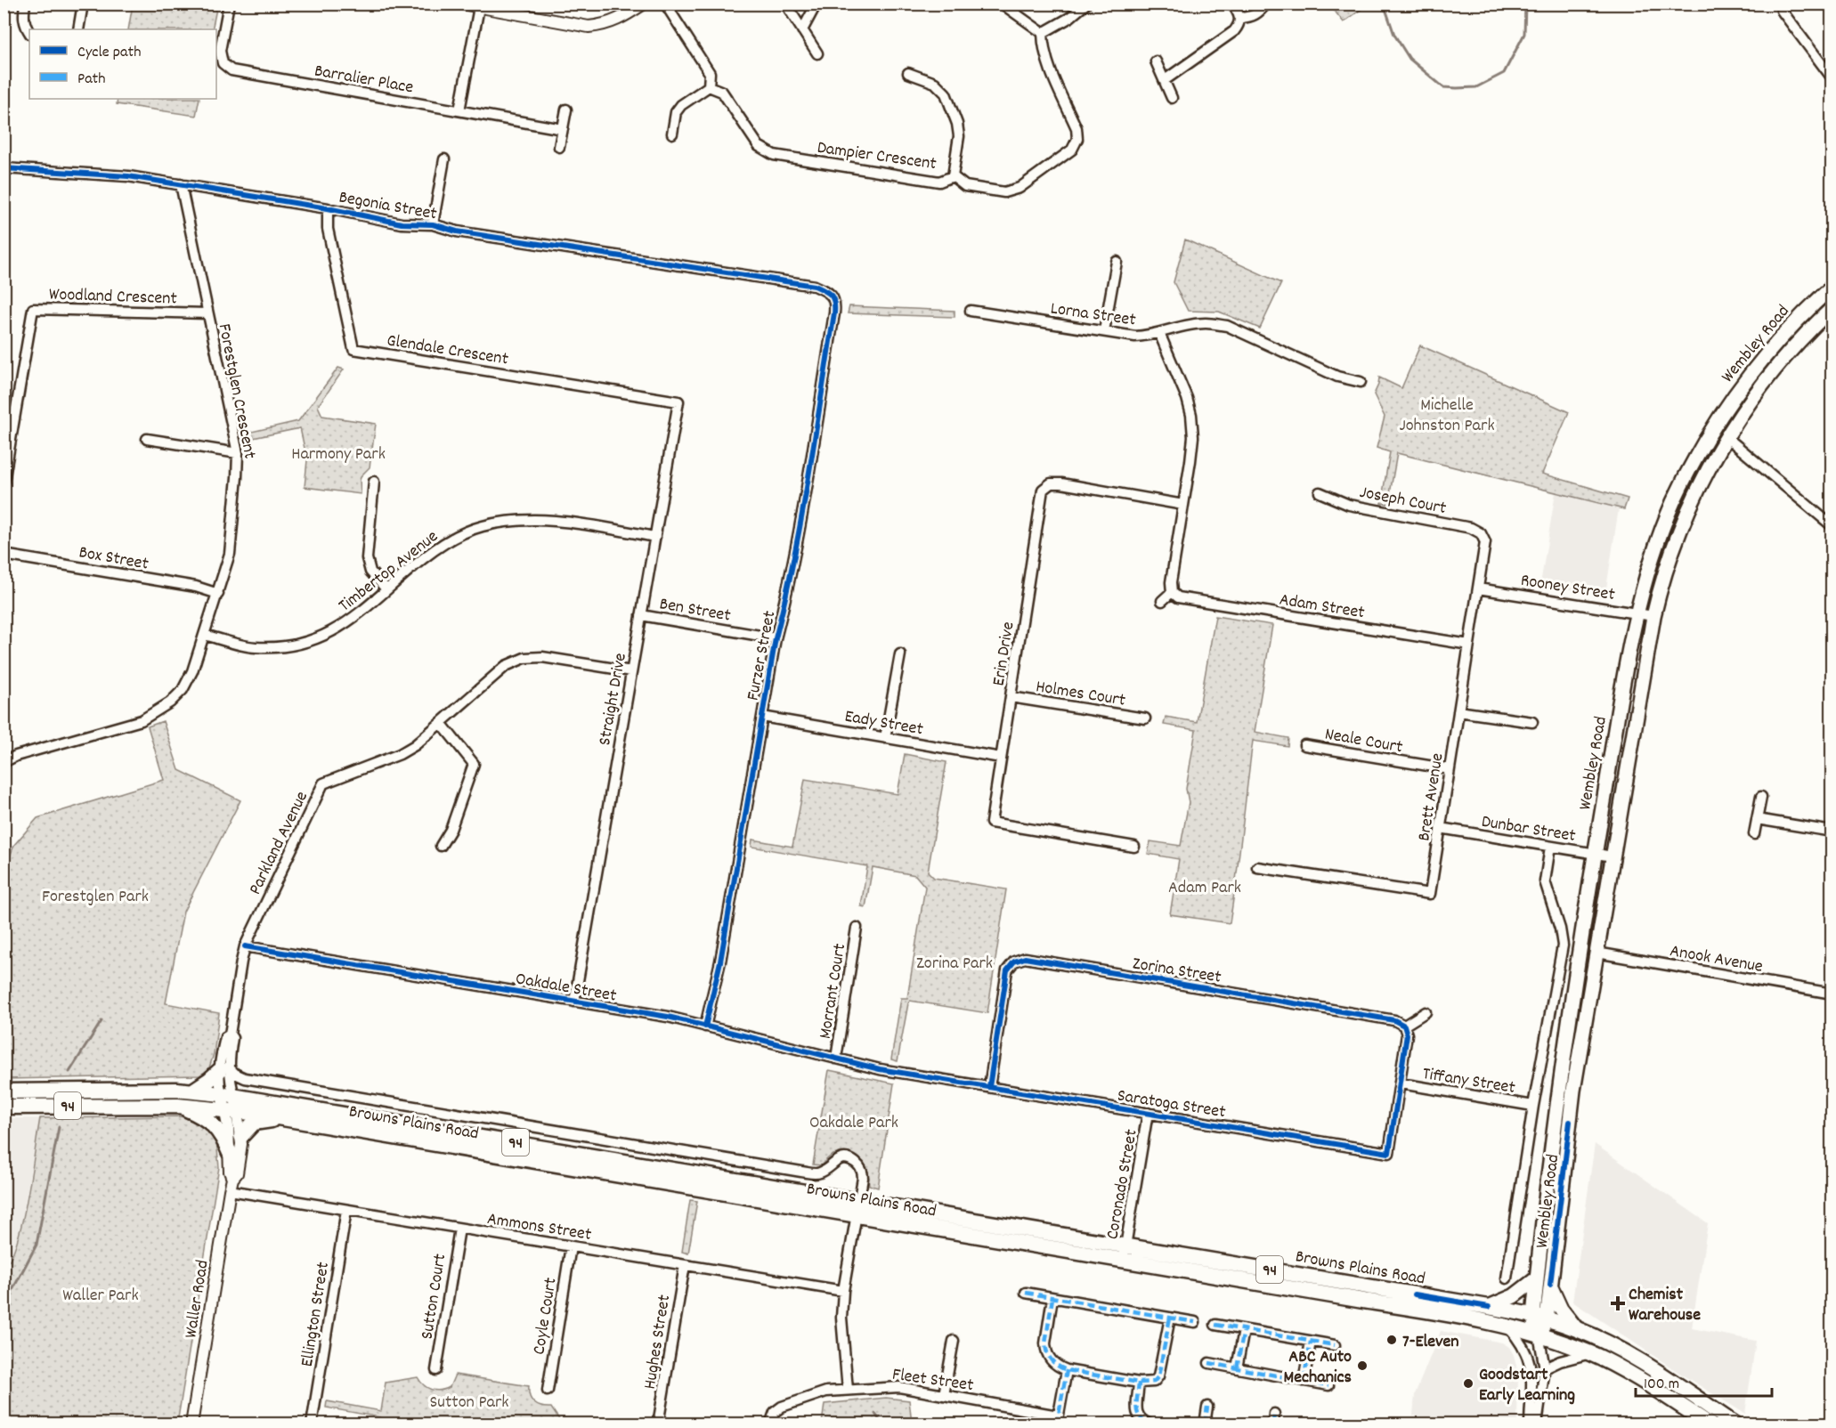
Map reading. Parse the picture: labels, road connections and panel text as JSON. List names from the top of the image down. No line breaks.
{"streets":{"main road":["Wembley Road","94","Browns Plains Road"],"street":["Barralier Place","Dampier Crescent","Begonia Street","Woodland Crescent","Lorna Street","Glendale Crescent","Forestglen Crescent","Joseph Court","Box Street","Timbertop Avenue","Rooney Street","Adam Street","Ben Street","Erin Drive","Furzer Street","Holmes Court","Straight Drive","Eady Street","Neale Court","Brett Avenue","Dunbar Street","Parkland Avenue","Anook Avenue","Zorina Street","Oakdale Street","Morrant Court","Tiffany Street","Saratoga Street","Coronado Street","Ammons Street","Sutton Court","Waller Road","Ellington Street","Coyle Court","Hughes Street","Fleet Street"]},"crossings":[["Begonia Street","Glendale Crescent"],["Begonia Street","Forestglen Crescent"],["Begonia Street","Furzer Street"],["Woodland Crescent","Forestglen Crescent"],["Wembley Road","Rooney Street"],["Wembley Road","Dunbar Street"],["Wembley Road","Anook Avenue"],["Wembley Road","Tiffany Street"],["Wembley Road","Browns Plains Road"],["Glendale Crescent","Straight Drive"],["Forestglen Crescent","Box Street"],["Forestglen Crescent","Timbertop Avenue"],["Joseph Court","Brett Avenue"],["Timbertop Avenue","Straight Drive"],["Rooney Street","Brett Avenue"],["Adam Street","Brett Avenue"],["Ben Street","Furzer Street"],["Ben Street","Straight Drive"],["Erin Drive","Holmes Court"],["Erin Drive","Eady Street"],["Furzer Street","Eady Street"],["Furzer Street","Oakdale Street"],["Straight Drive","Parkland Avenue"],["Straight Drive","Oakdale Street"],["Neale Court","Brett Avenue"],["Brett Avenue","Dunbar Street"],["Parkland Avenue","Oakdale Street"],["Parkland Avenue","Browns Plains Road"],["Parkland Avenue","Waller Road"],["Zorina Street","Saratoga Street"],["Oakdale Street","Morrant Court"],["Oakdale Street","Saratoga Street"],["Tiffany Street","Saratoga Street"],["Saratoga Street","Coronado Street"],["Browns Plains Road","Coronado Street"],["Browns Plains Road","Waller Road"],["Ammons Street","Sutton Court"],["Ammons Street","Waller Road"],["Ammons Street","Ellington Street"],["Ammons Street","Coyle Court"],["Ammons Street","Hughes Street"]],"parks":["Michelle Johnston Park","Harmony Park","Adam Park","Forestglen Park","Zorina Park","Oakdale Park","Waller Park","Sutton Park"],"places":{"health":["Chemist Warehouse"],"other":["7-Eleven","ABC Auto Mechanics","Goodstart Early Learning"]},"legend":["Cycle path","Path"],"scale_bar":"100 m"}
